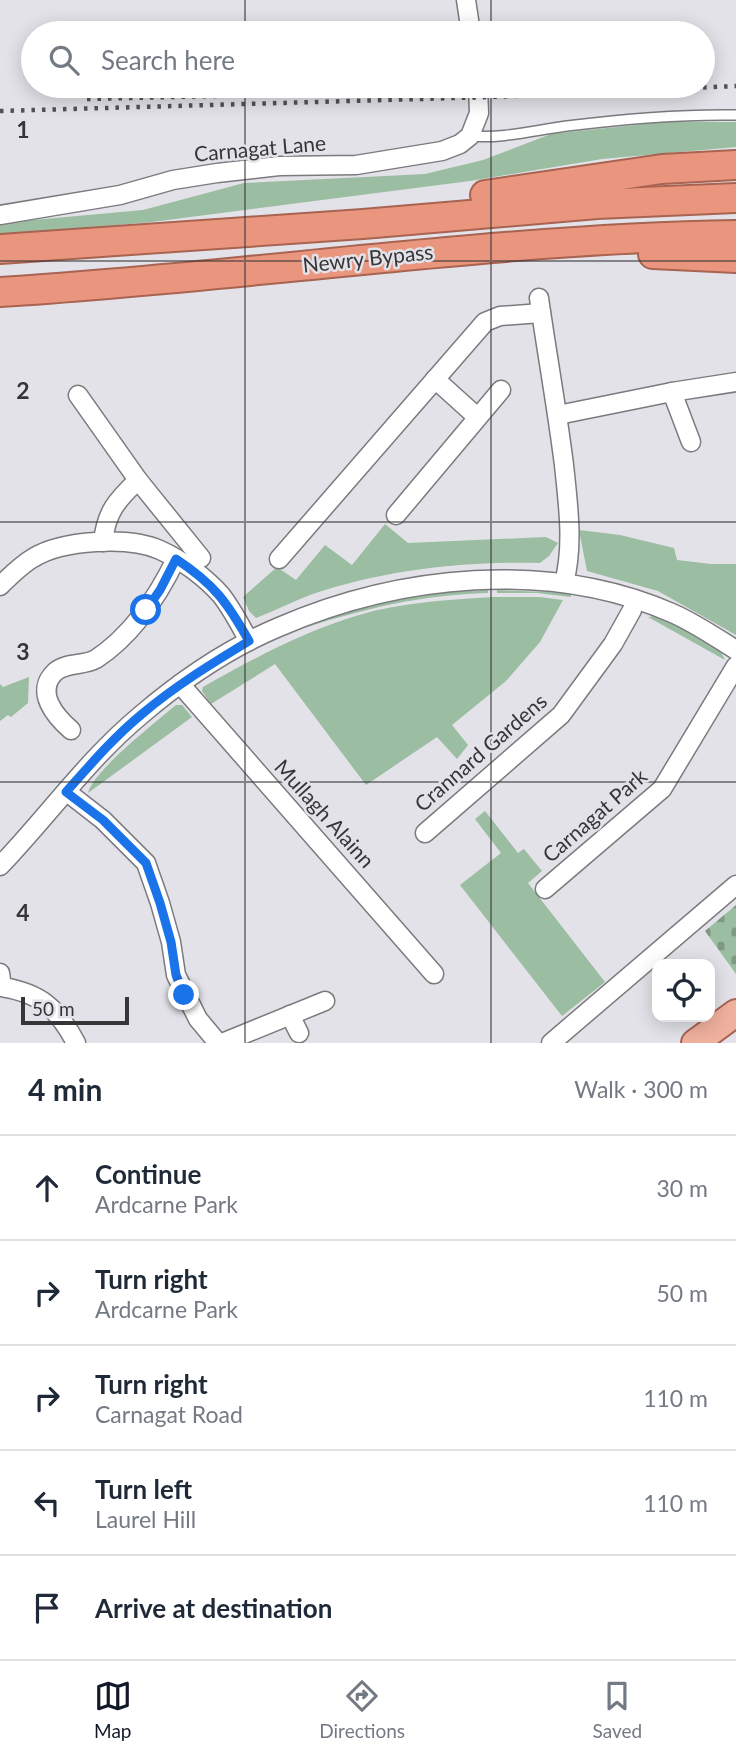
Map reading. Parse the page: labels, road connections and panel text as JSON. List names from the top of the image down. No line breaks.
{"streets":{"highway":["Newry Bypass"],"street":["Carnagat Lane","Crannard Gardens","Mullagh Alainn","Carnagat Park"]},"scale_bar":"50 m","page":{"search":"Search here","scale":"50 m","heading":["4 min","Walk · 300 m"],"list":[["Continue","Ardcarne Park","30 m"],["Turn right","Ardcarne Park","50 m"],["Turn right","Carnagat Road","110 m"],["Turn left","Laurel Hill","110 m"],"Arrive at destination"],"nav":["Map","Directions","Saved"]},"grid":{"rows":["1","2","3","4"]}}
